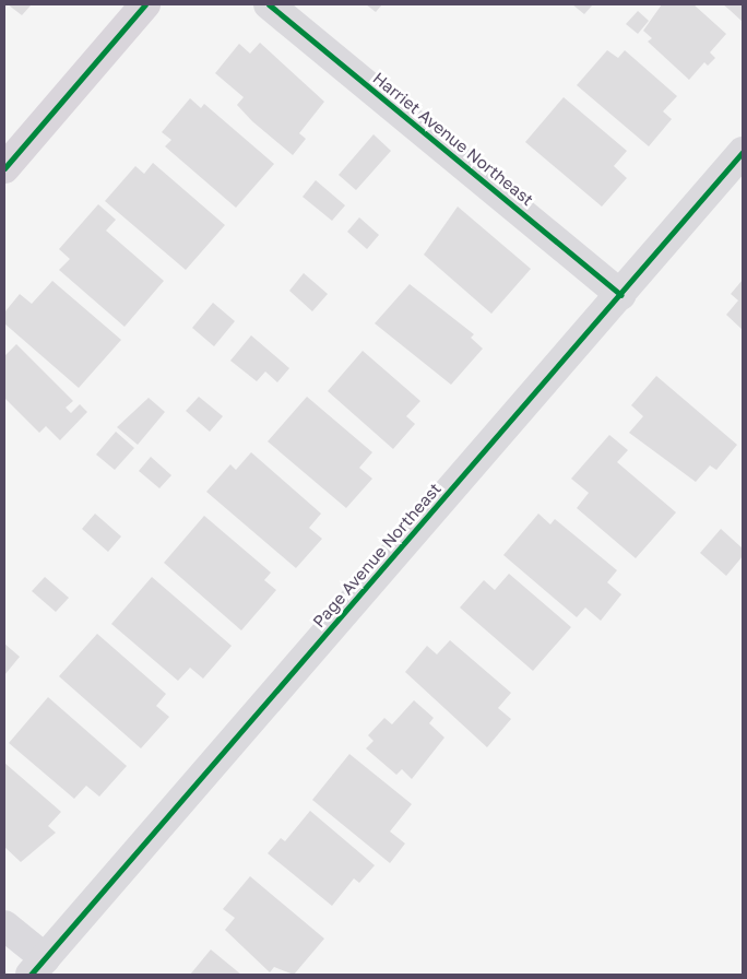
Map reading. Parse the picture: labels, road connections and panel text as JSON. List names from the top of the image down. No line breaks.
{"streets":{"street":["Harriet Avenue Northeast","Page Avenue Northeast"]},"crossings":[["Harriet Avenue Northeast","Page Avenue Northeast"]]}
